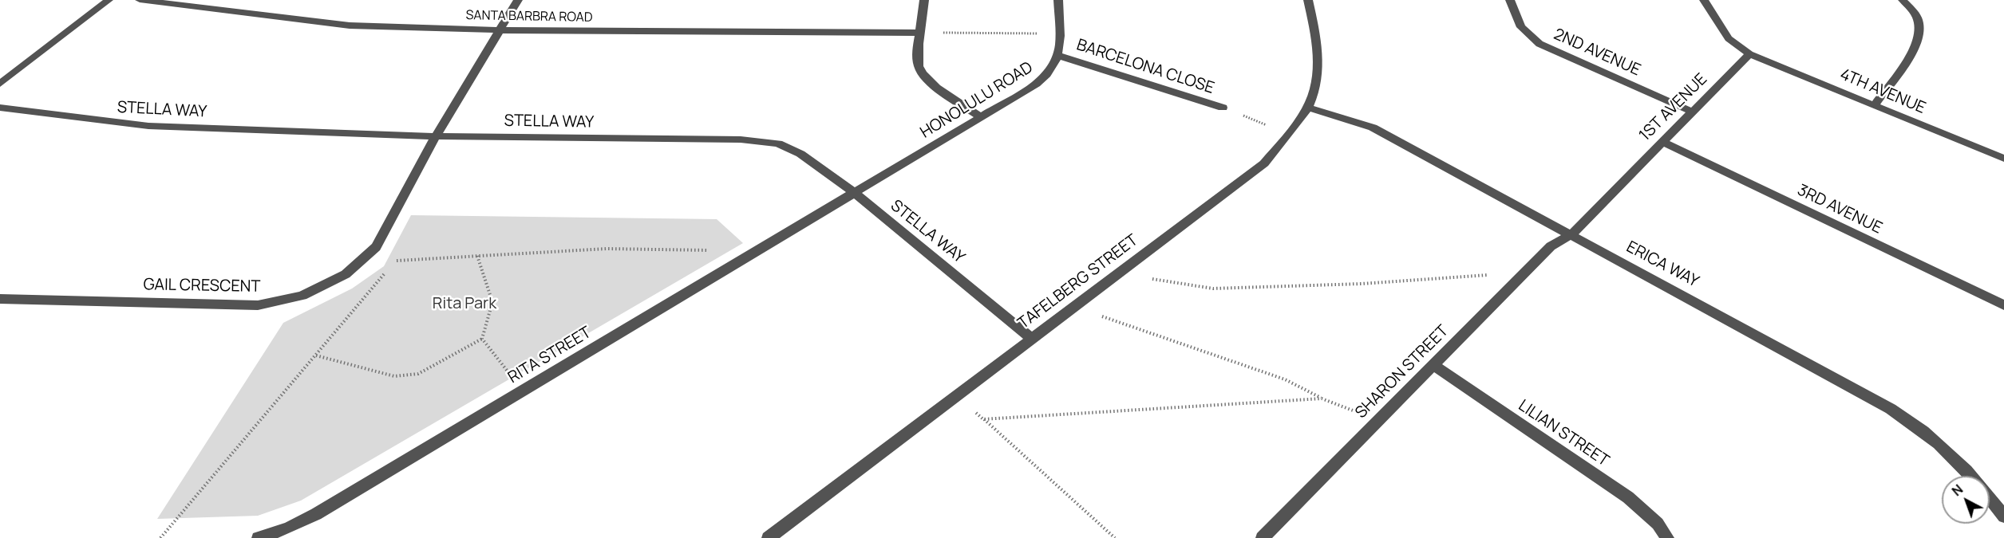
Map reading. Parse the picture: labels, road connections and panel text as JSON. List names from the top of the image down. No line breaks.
{"streets":{"street":["SANTA BARBRA ROAD","2ND AVENUE","BARCELONA CLOSE","4TH AVENUE","HONOLULU ROAD","1ST AVENUE","STELLA WAY","3RD AVENUE","ERICA WAY","TAFELBERG STREET","GAIL CRESCENT","RITA STREET","SHARON STREET","LILIAN STREET"]},"crossings":[["SANTA BARBRA ROAD","GAIL CRESCENT"],["2ND AVENUE","1ST AVENUE"],["BARCELONA CLOSE","HONOLULU ROAD"],["4TH AVENUE","1ST AVENUE"],["HONOLULU ROAD","STELLA WAY"],["HONOLULU ROAD","RITA STREET"],["1ST AVENUE","3RD AVENUE"],["1ST AVENUE","ERICA WAY"],["1ST AVENUE","SHARON STREET"],["STELLA WAY","TAFELBERG STREET"],["STELLA WAY","GAIL CRESCENT"],["STELLA WAY","RITA STREET"],["ERICA WAY","TAFELBERG STREET"],["ERICA WAY","SHARON STREET"],["SHARON STREET","LILIAN STREET"]],"parks":["Rita Park"],"north":"top left"}
